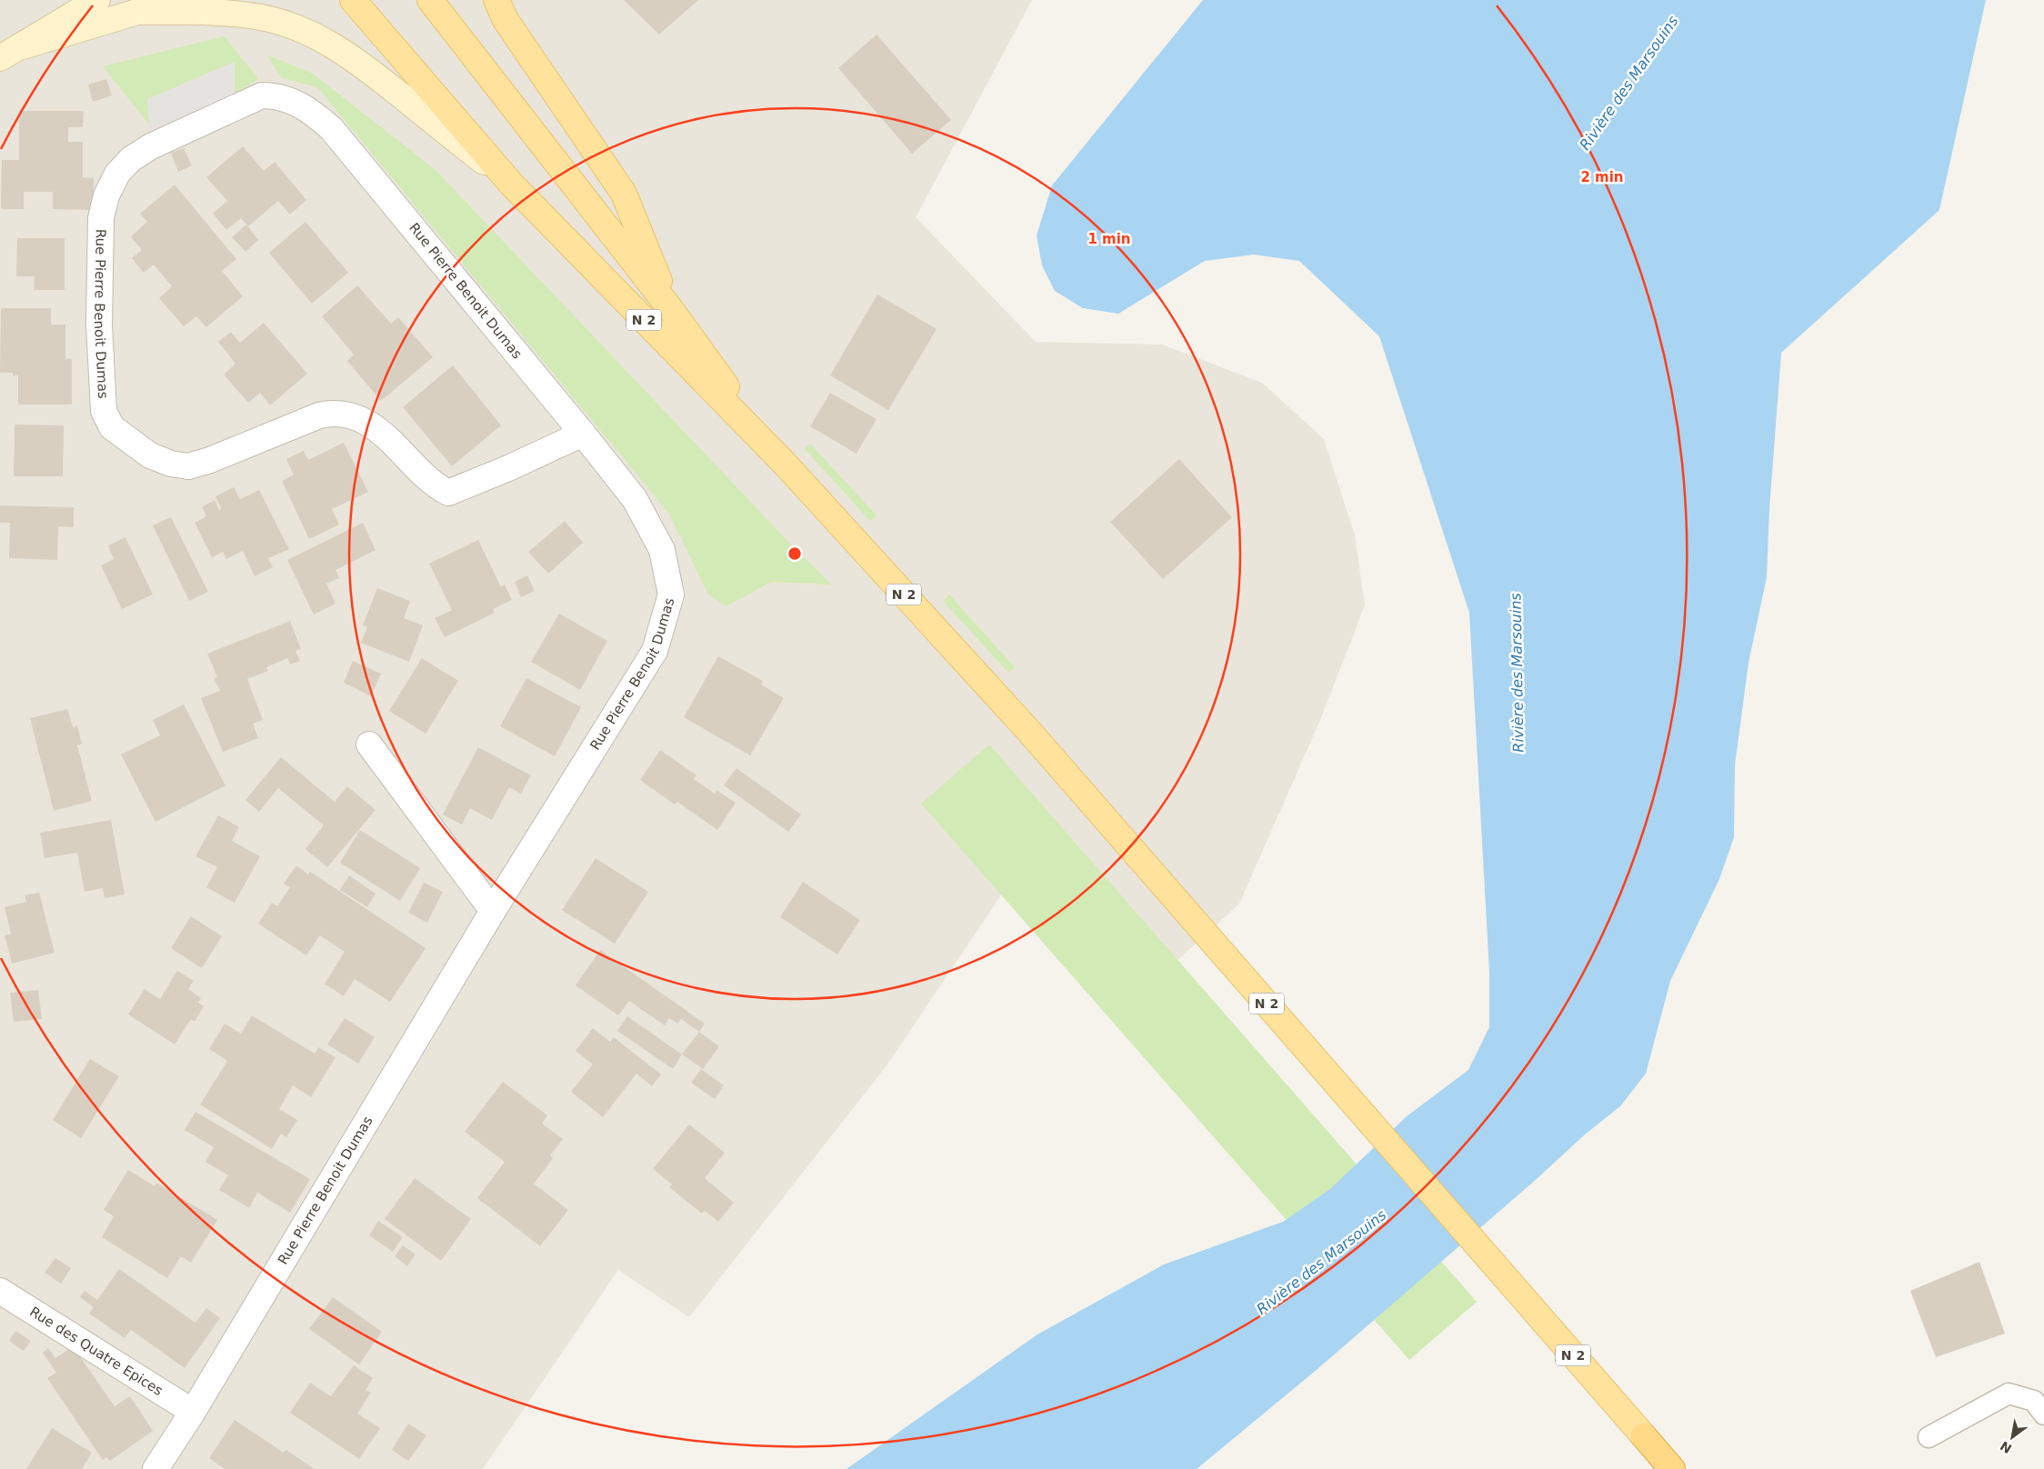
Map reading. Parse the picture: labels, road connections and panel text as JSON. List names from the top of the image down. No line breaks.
{"streets":{"highway":["N 2"],"street":["Rue Pierre Benoit Dumas","Rue des Quatre Epices"]},"crossings":[["Rue Pierre Benoit Dumas","Rue des Quatre Epices"]],"water":["Rivière des Marsouins"],"north":"bottom left","rings":["2 min","1 min"]}
